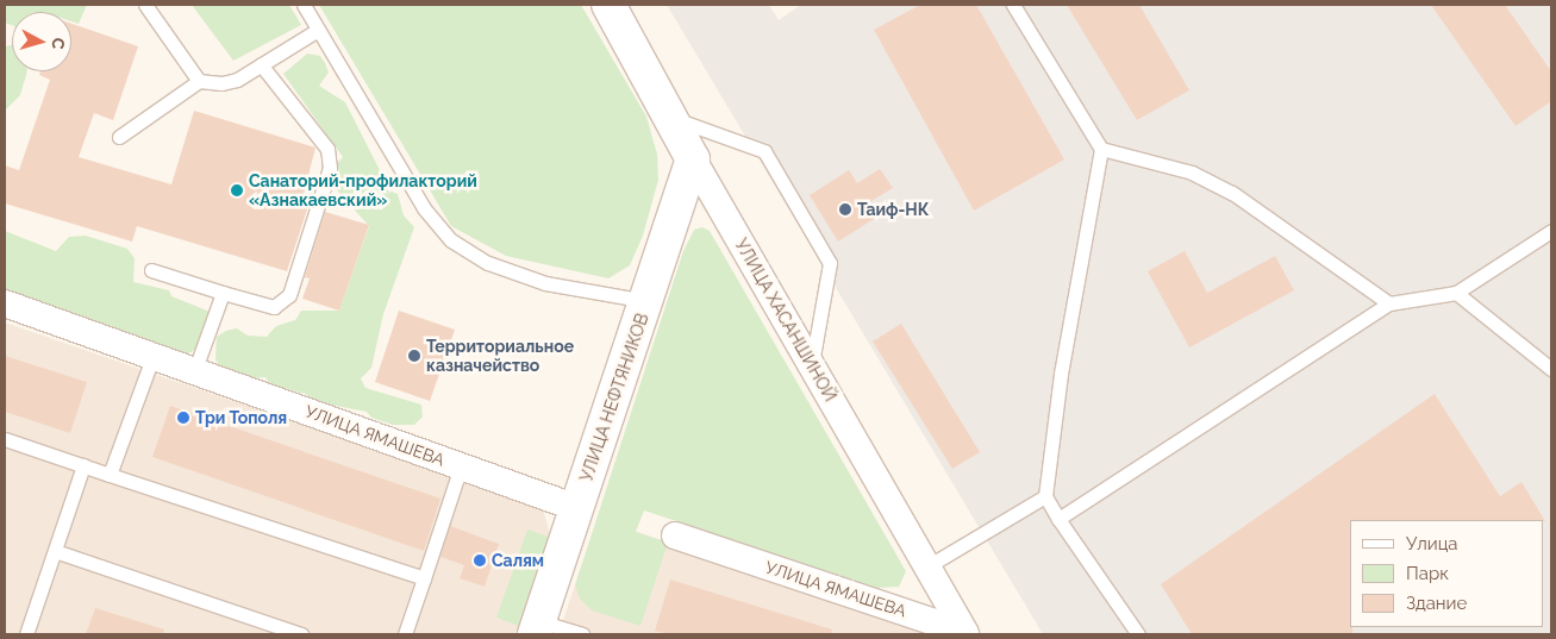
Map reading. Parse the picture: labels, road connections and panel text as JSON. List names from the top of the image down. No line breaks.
{"streets":{"street":["УЛИЦА ХАСАНШИНОЙ","УЛИЦА НЕФТЯНИКОВ","УЛИЦА ЯМАШЕВА"]},"crossings":[["УЛИЦА ХАСАНШИНОЙ","УЛИЦА НЕФТЯНИКОВ"],["УЛИЦА ХАСАНШИНОЙ","УЛИЦА ЯМАШЕВА"],["УЛИЦА НЕФТЯНИКОВ","УЛИЦА ЯМАШЕВА"]],"places":["Санаторий-профилакторий «Азнакаевский»","Таиф-НК","Территориальное казначейство","Три Тополя","Салям"],"legend":["Улица","Парк","Здание"],"north":"right"}
